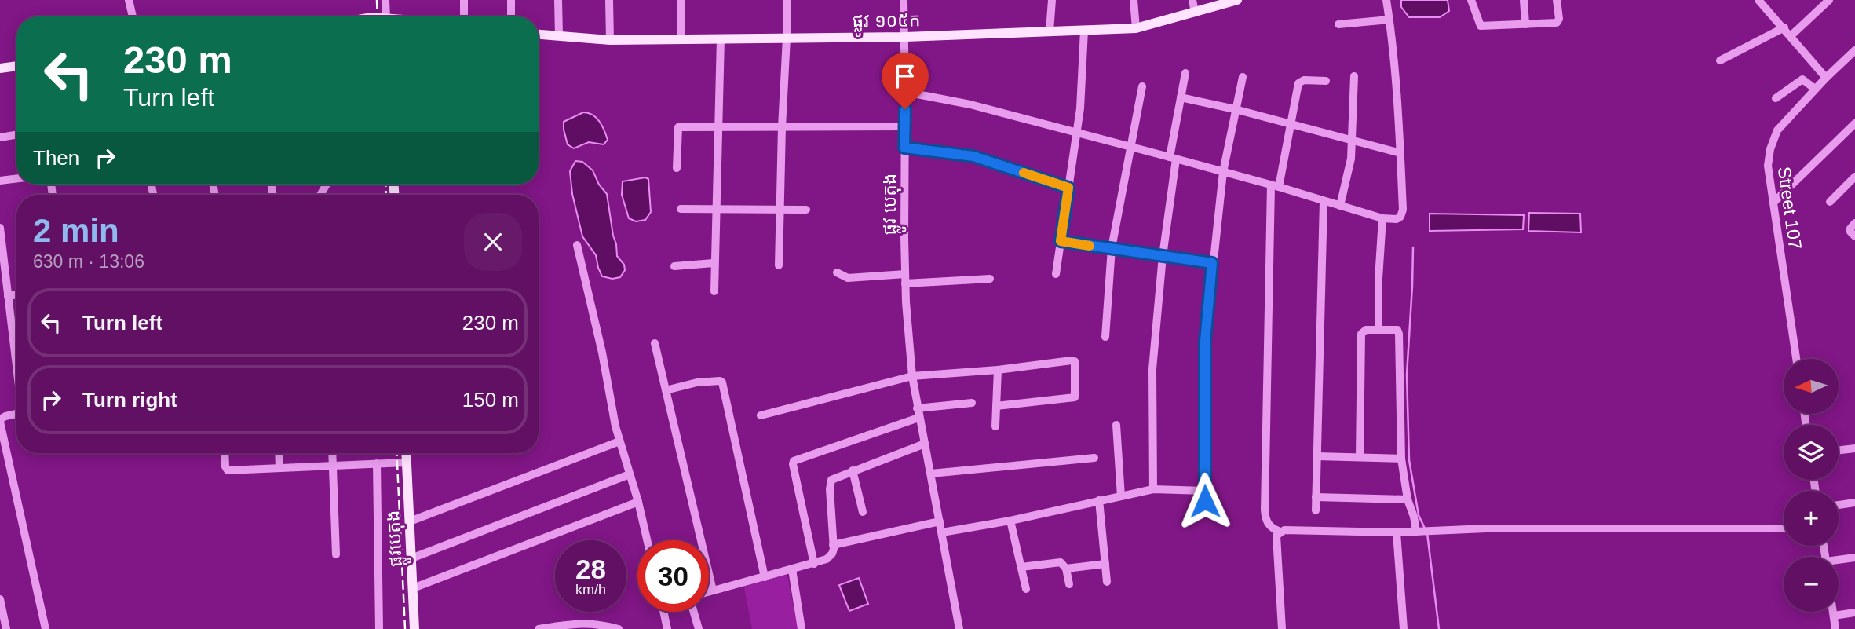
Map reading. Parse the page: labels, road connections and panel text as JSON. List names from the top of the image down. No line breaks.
{"streets":{"main road":["ផ្លូវ ១០៥ក","ផ្លូវបេតុង"],"street":["ផ្លូវ បេតុង","Street 107"]},"crossings":[["ផ្លូវ ១០៥ក","ផ្លូវ បេតុង"]],"north":"left","page":{"turn":["230 m","Turn left"],"then":"Then","heading":["2 min","630 m · 13:06"],"list":[{"name":"Turn left","value":"230 m"},{"name":"Turn right","value":"150 m"}],"map_buttons":["+","−"],"speed":"28 km/h","limit":"30"}}
